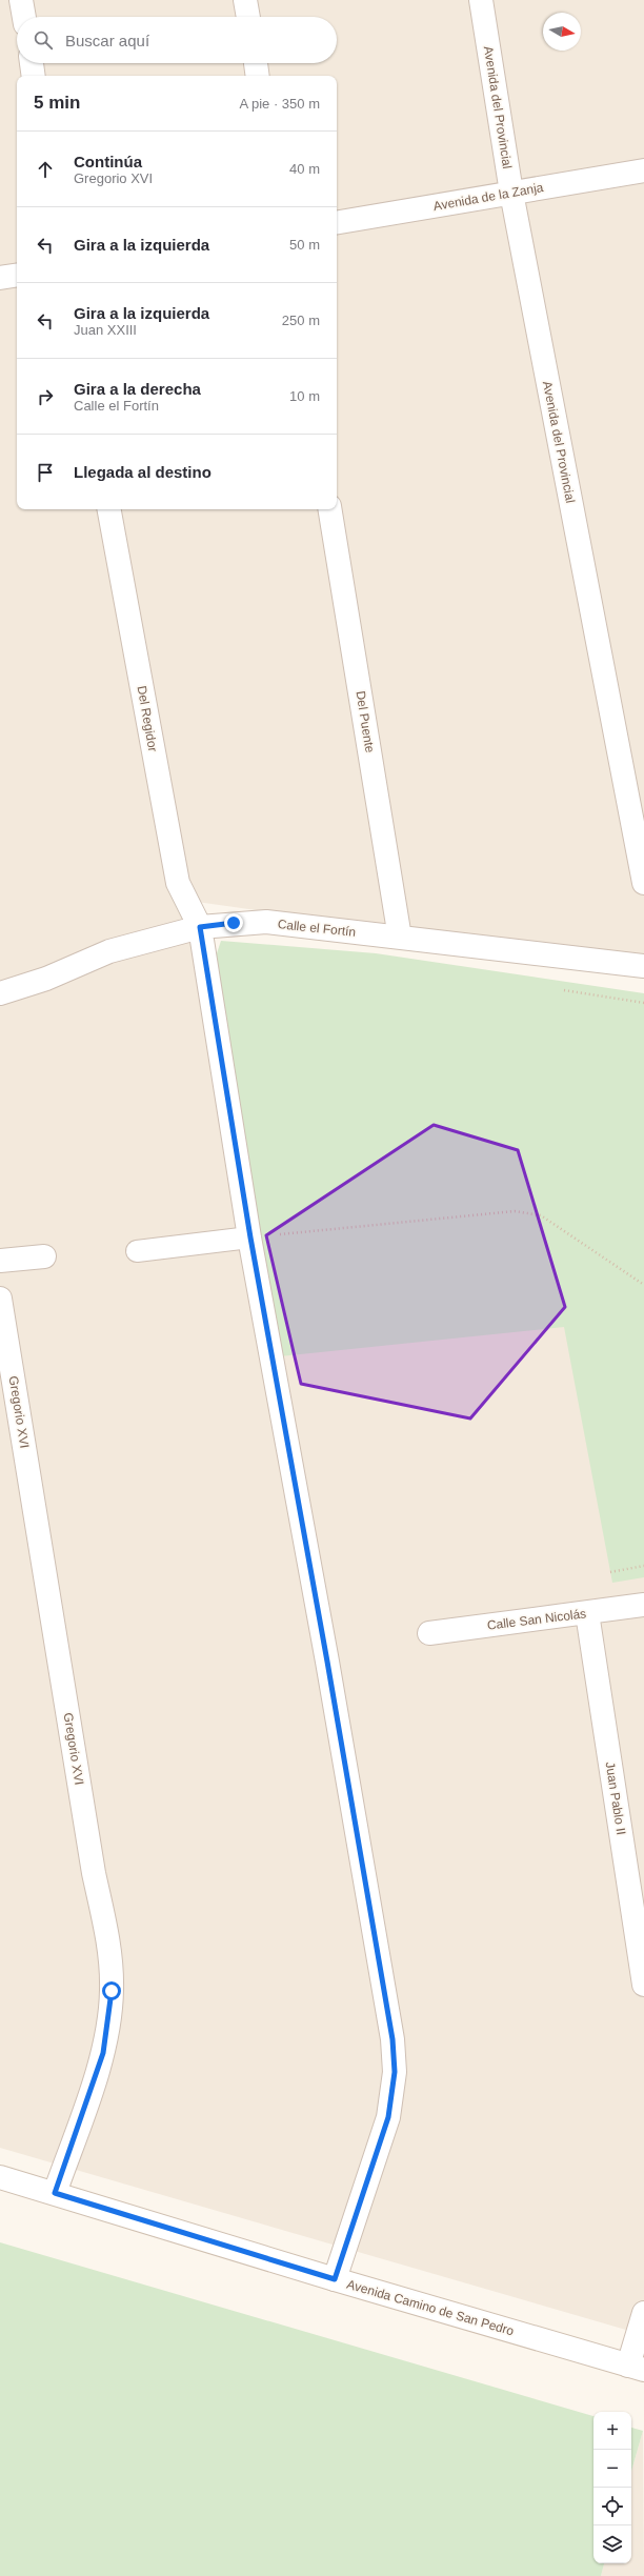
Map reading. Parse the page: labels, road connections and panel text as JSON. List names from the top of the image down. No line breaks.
{"streets":{"street":["Avenida del Provincial","Avenida de la Zanja","Del Regidor","Del Puente","Calle el Fortín","Gregorio XVI","Calle San Nicolás","Juan Pablo II","Avenida Camino de San Pedro"]},"crossings":[["Avenida del Provincial","Avenida de la Zanja"],["Del Regidor","Calle el Fortín"],["Del Regidor","Avenida Camino de San Pedro"],["Del Puente","Calle el Fortín"],["Gregorio XVI","Avenida Camino de San Pedro"],["Calle San Nicolás","Juan Pablo II"]],"north":"right","page":{"search":"Buscar aquí","heading":["5 min","A pie · 350 m"],"list":[["Continúa","Gregorio XVI","40 m"],["Gira a la izquierda","50 m"],["Gira a la izquierda","Juan XXIII","250 m"],["Gira a la derecha","Calle el Fortín","10 m"],"Llegada al destino"],"map_buttons":["+","−"]}}
